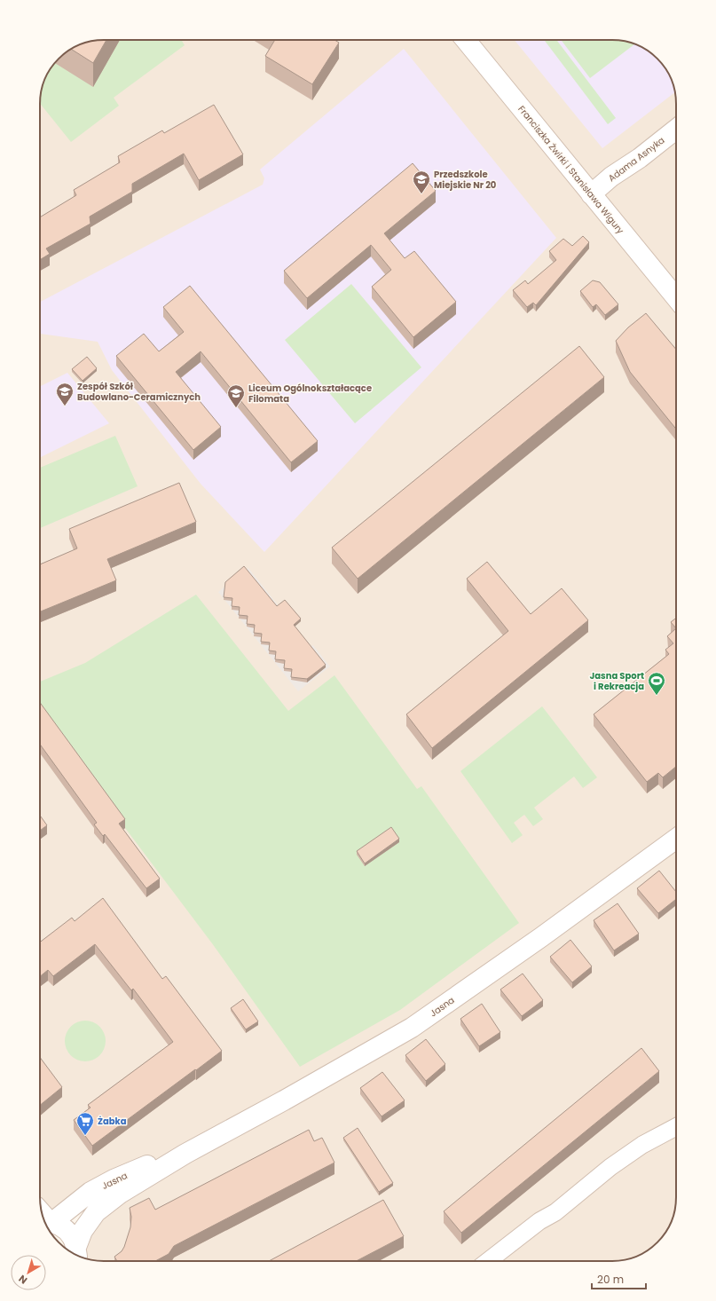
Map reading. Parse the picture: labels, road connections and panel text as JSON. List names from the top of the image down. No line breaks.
{"streets":{"street":["Adama Asnyka","Franciszka Żwirki i Stanisława Wigury","Jasna"]},"crossings":[["Adama Asnyka","Franciszka Żwirki i Stanisława Wigury"]],"places":{"school or university":["Przedszkole Miejskie Nr 20","Zespół Szkół Budowlano-Ceramicznych","Liceum Ogólnokształacące Filomata"],"sports":["Jasna Sport i Rekreacja"],"supermarket":["Żabka"]},"scale_bar":"20 m","north":"bottom left"}
